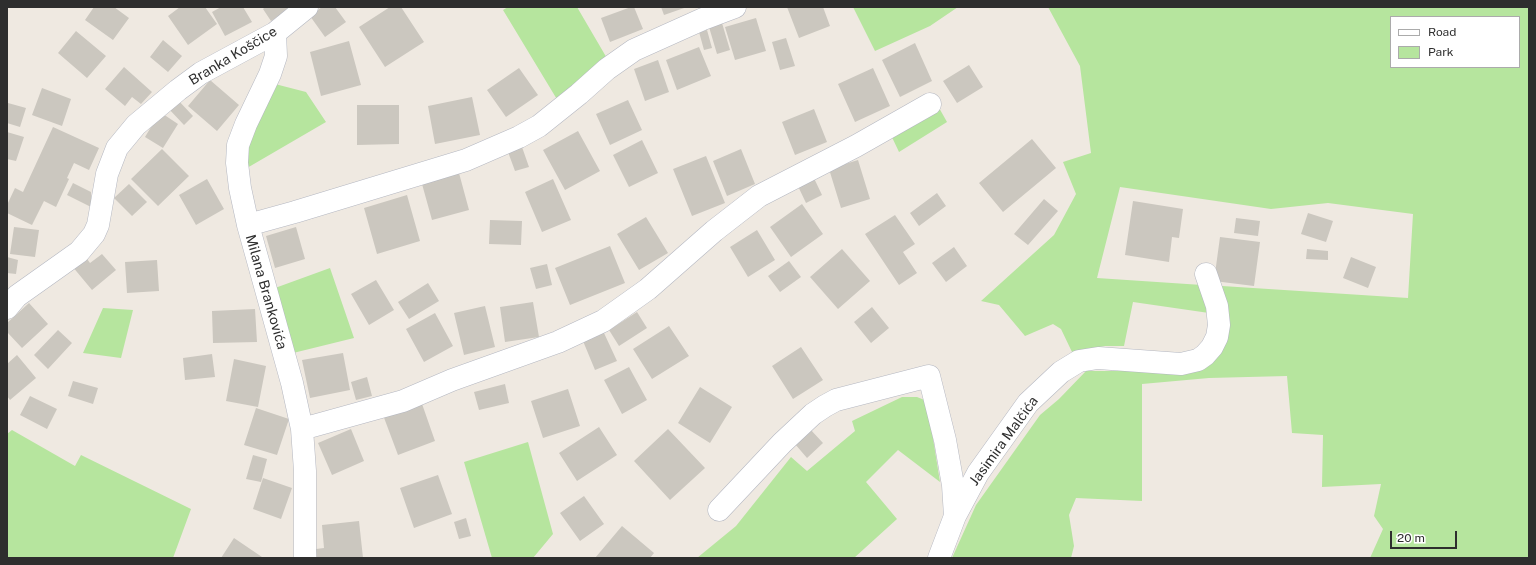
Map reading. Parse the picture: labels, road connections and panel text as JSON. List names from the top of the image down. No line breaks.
{"streets":{"street":["Branka Koščice","Milana Brankovića","Jasimira Malčića"]},"crossings":[["Branka Koščice","Milana Brankovića"]],"legend":["Road","Park"],"scale_bar":"20 m"}
